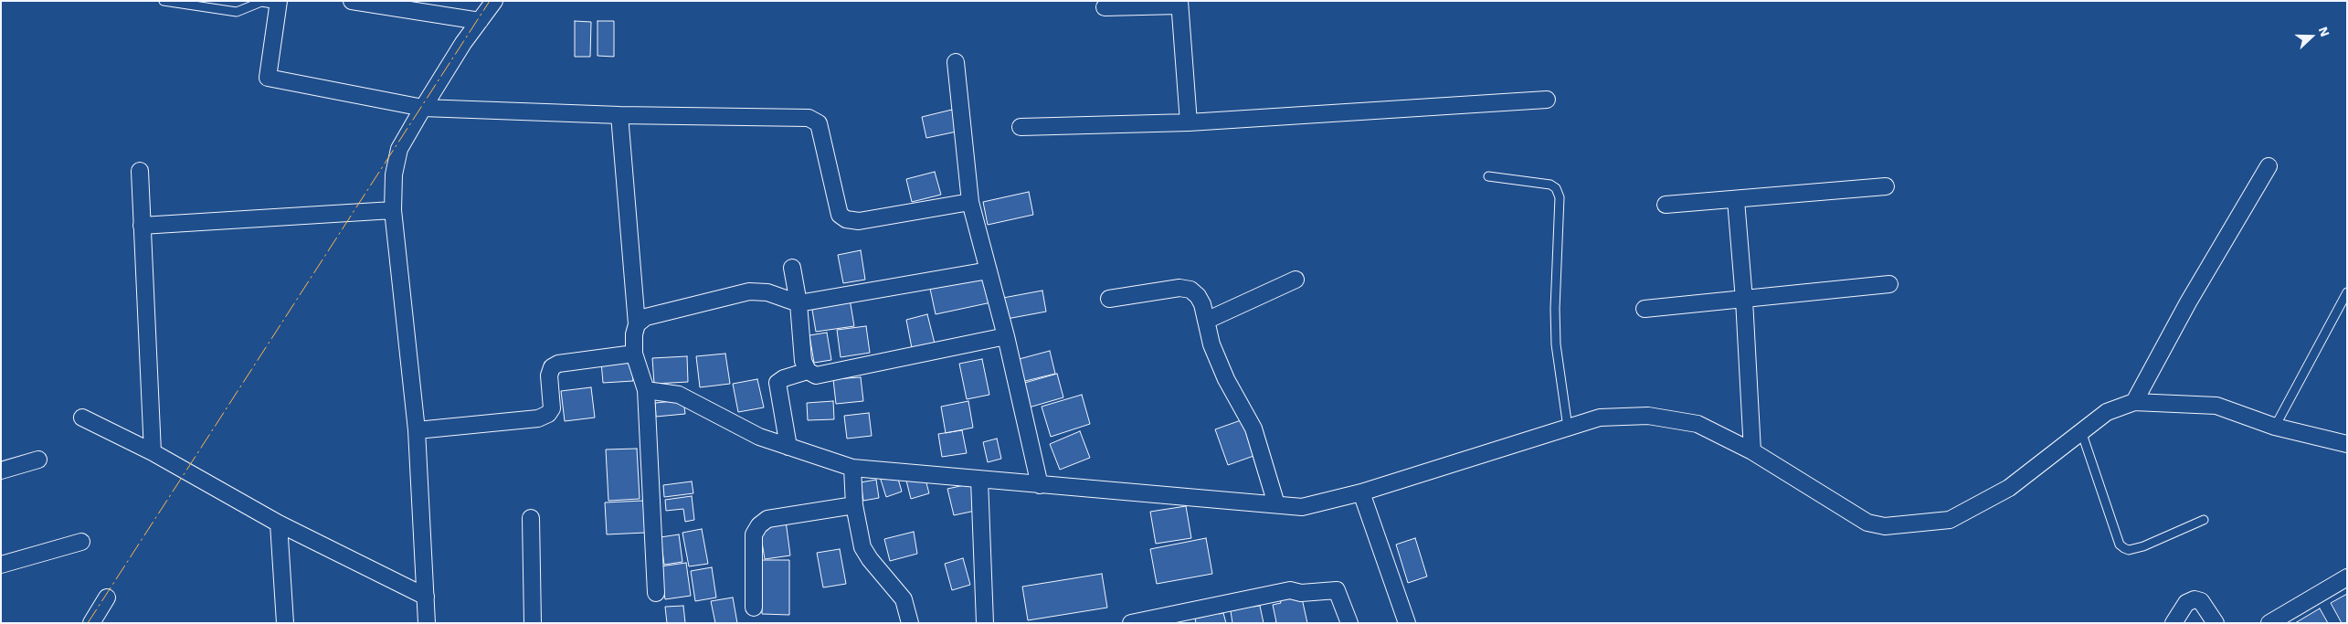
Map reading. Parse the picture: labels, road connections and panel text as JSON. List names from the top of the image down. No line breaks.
{"north":"right"}
